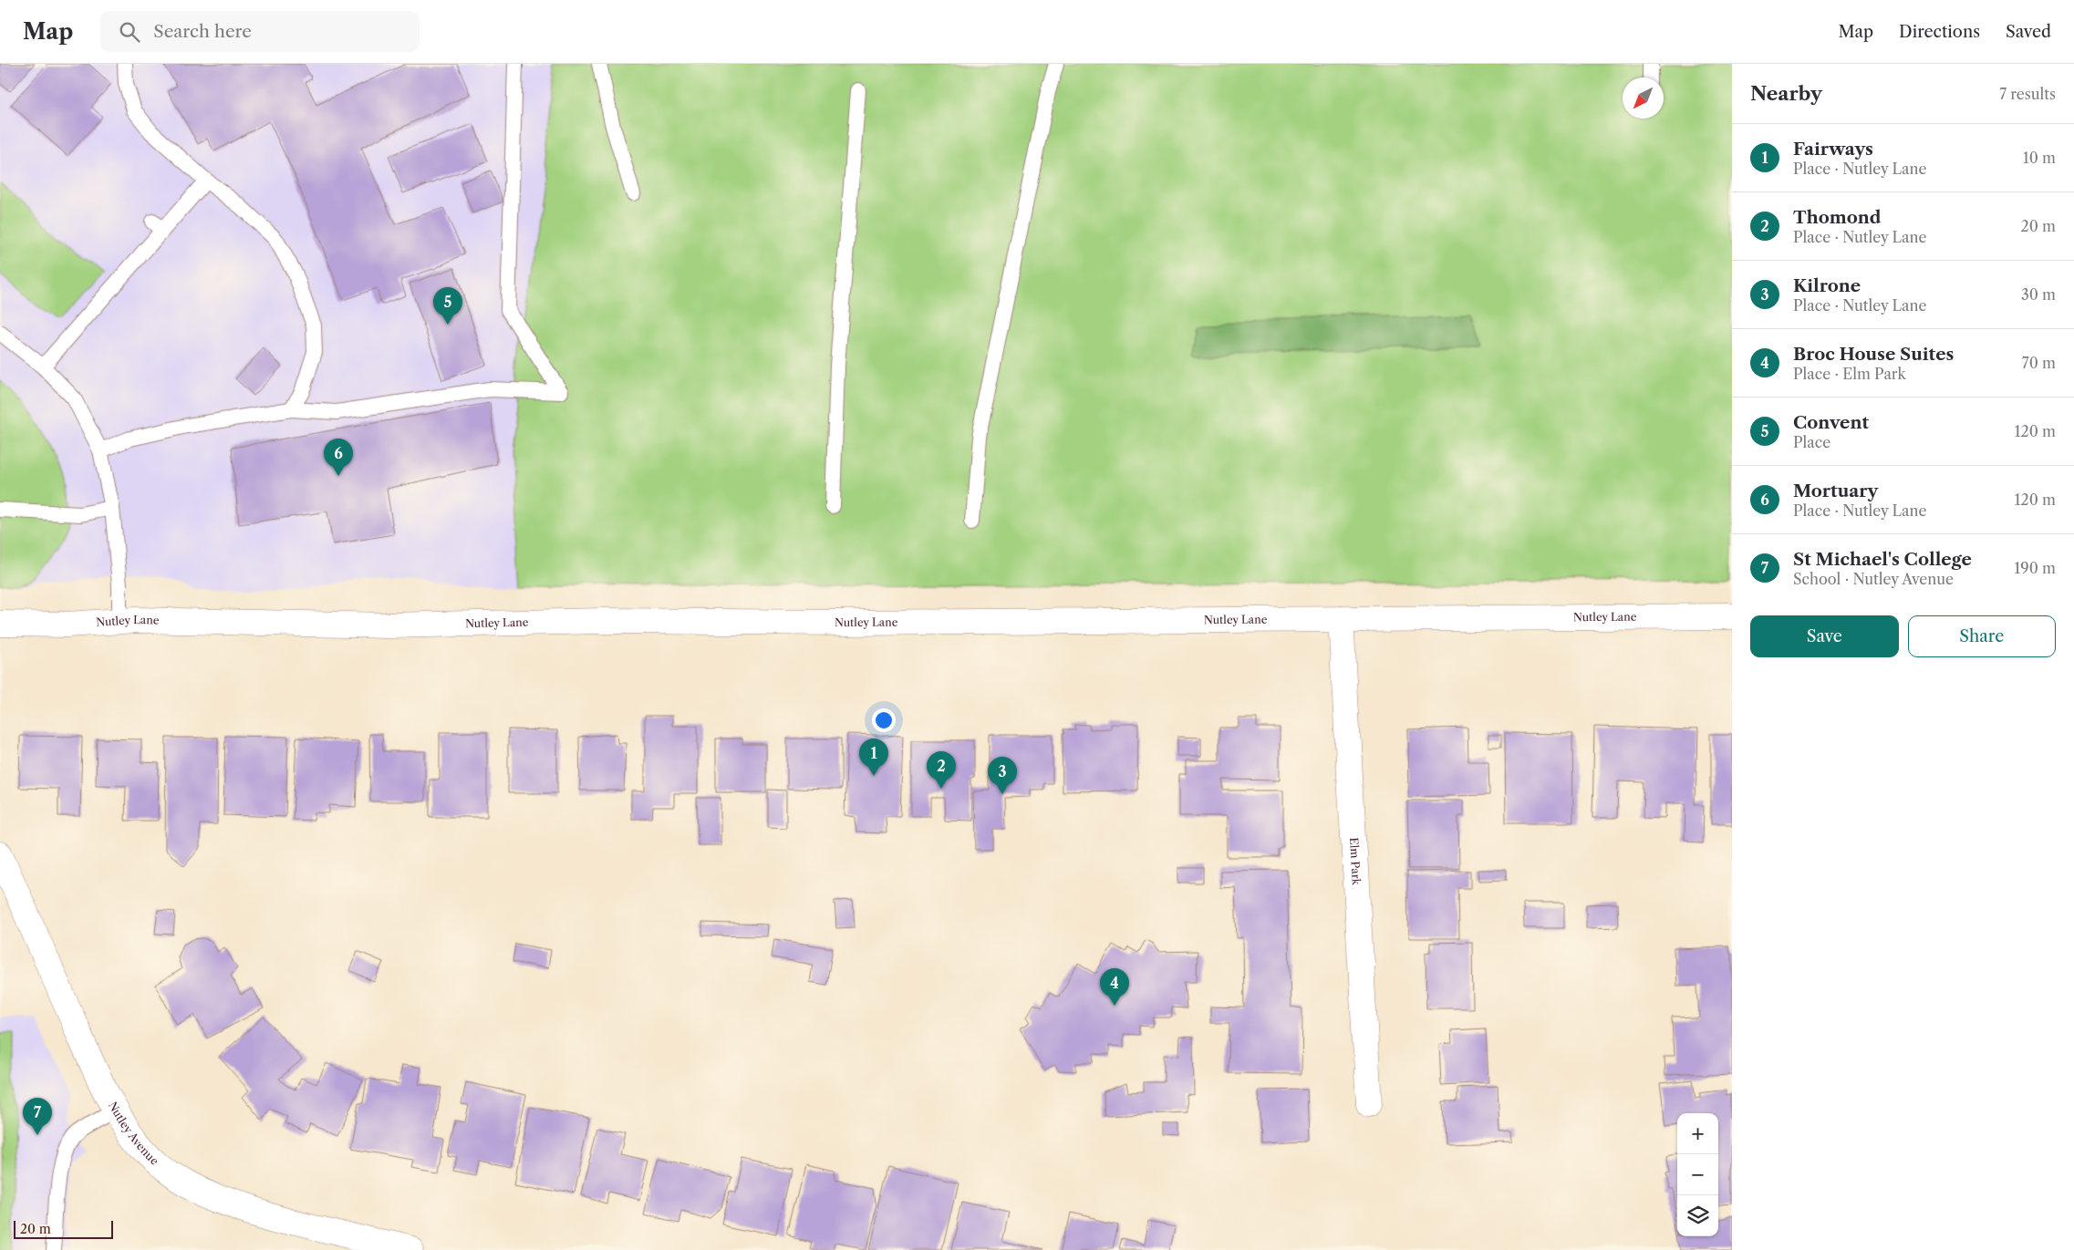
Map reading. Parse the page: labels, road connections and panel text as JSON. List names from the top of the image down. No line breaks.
{"streets":{"street":["Nutley Lane","Elm Park","Nutley Avenue"]},"crossings":[["Nutley Lane","Elm Park"]],"scale_bar":"20 m","north":"bottom left","page":{"header":"Map","search":"Search here","nav":["Map","Directions","Saved"],"heading":["Nearby","7 results"],"list":[{"mark":"1","name":"Fairways","note":"Place · Nutley Lane","value":"10 m"},{"mark":"2","name":"Thomond","note":"Place · Nutley Lane","value":"20 m"},{"mark":"3","name":"Kilrone","note":"Place · Nutley Lane","value":"30 m"},{"mark":"4","name":"Broc House Suites","note":"Place · Elm Park","value":"70 m"},{"mark":"5","name":"Convent","note":"Place","value":"120 m"},{"mark":"6","name":"Mortuary","note":"Place · Nutley Lane","value":"120 m"},{"mark":"7","name":"St Michael's College","note":"School · Nutley Avenue","value":"190 m"}],"pins":["5","6","1","2","3","4","7"],"buttons":["Save","Share"],"map_buttons":["+","−"],"scale":"20 m"}}
